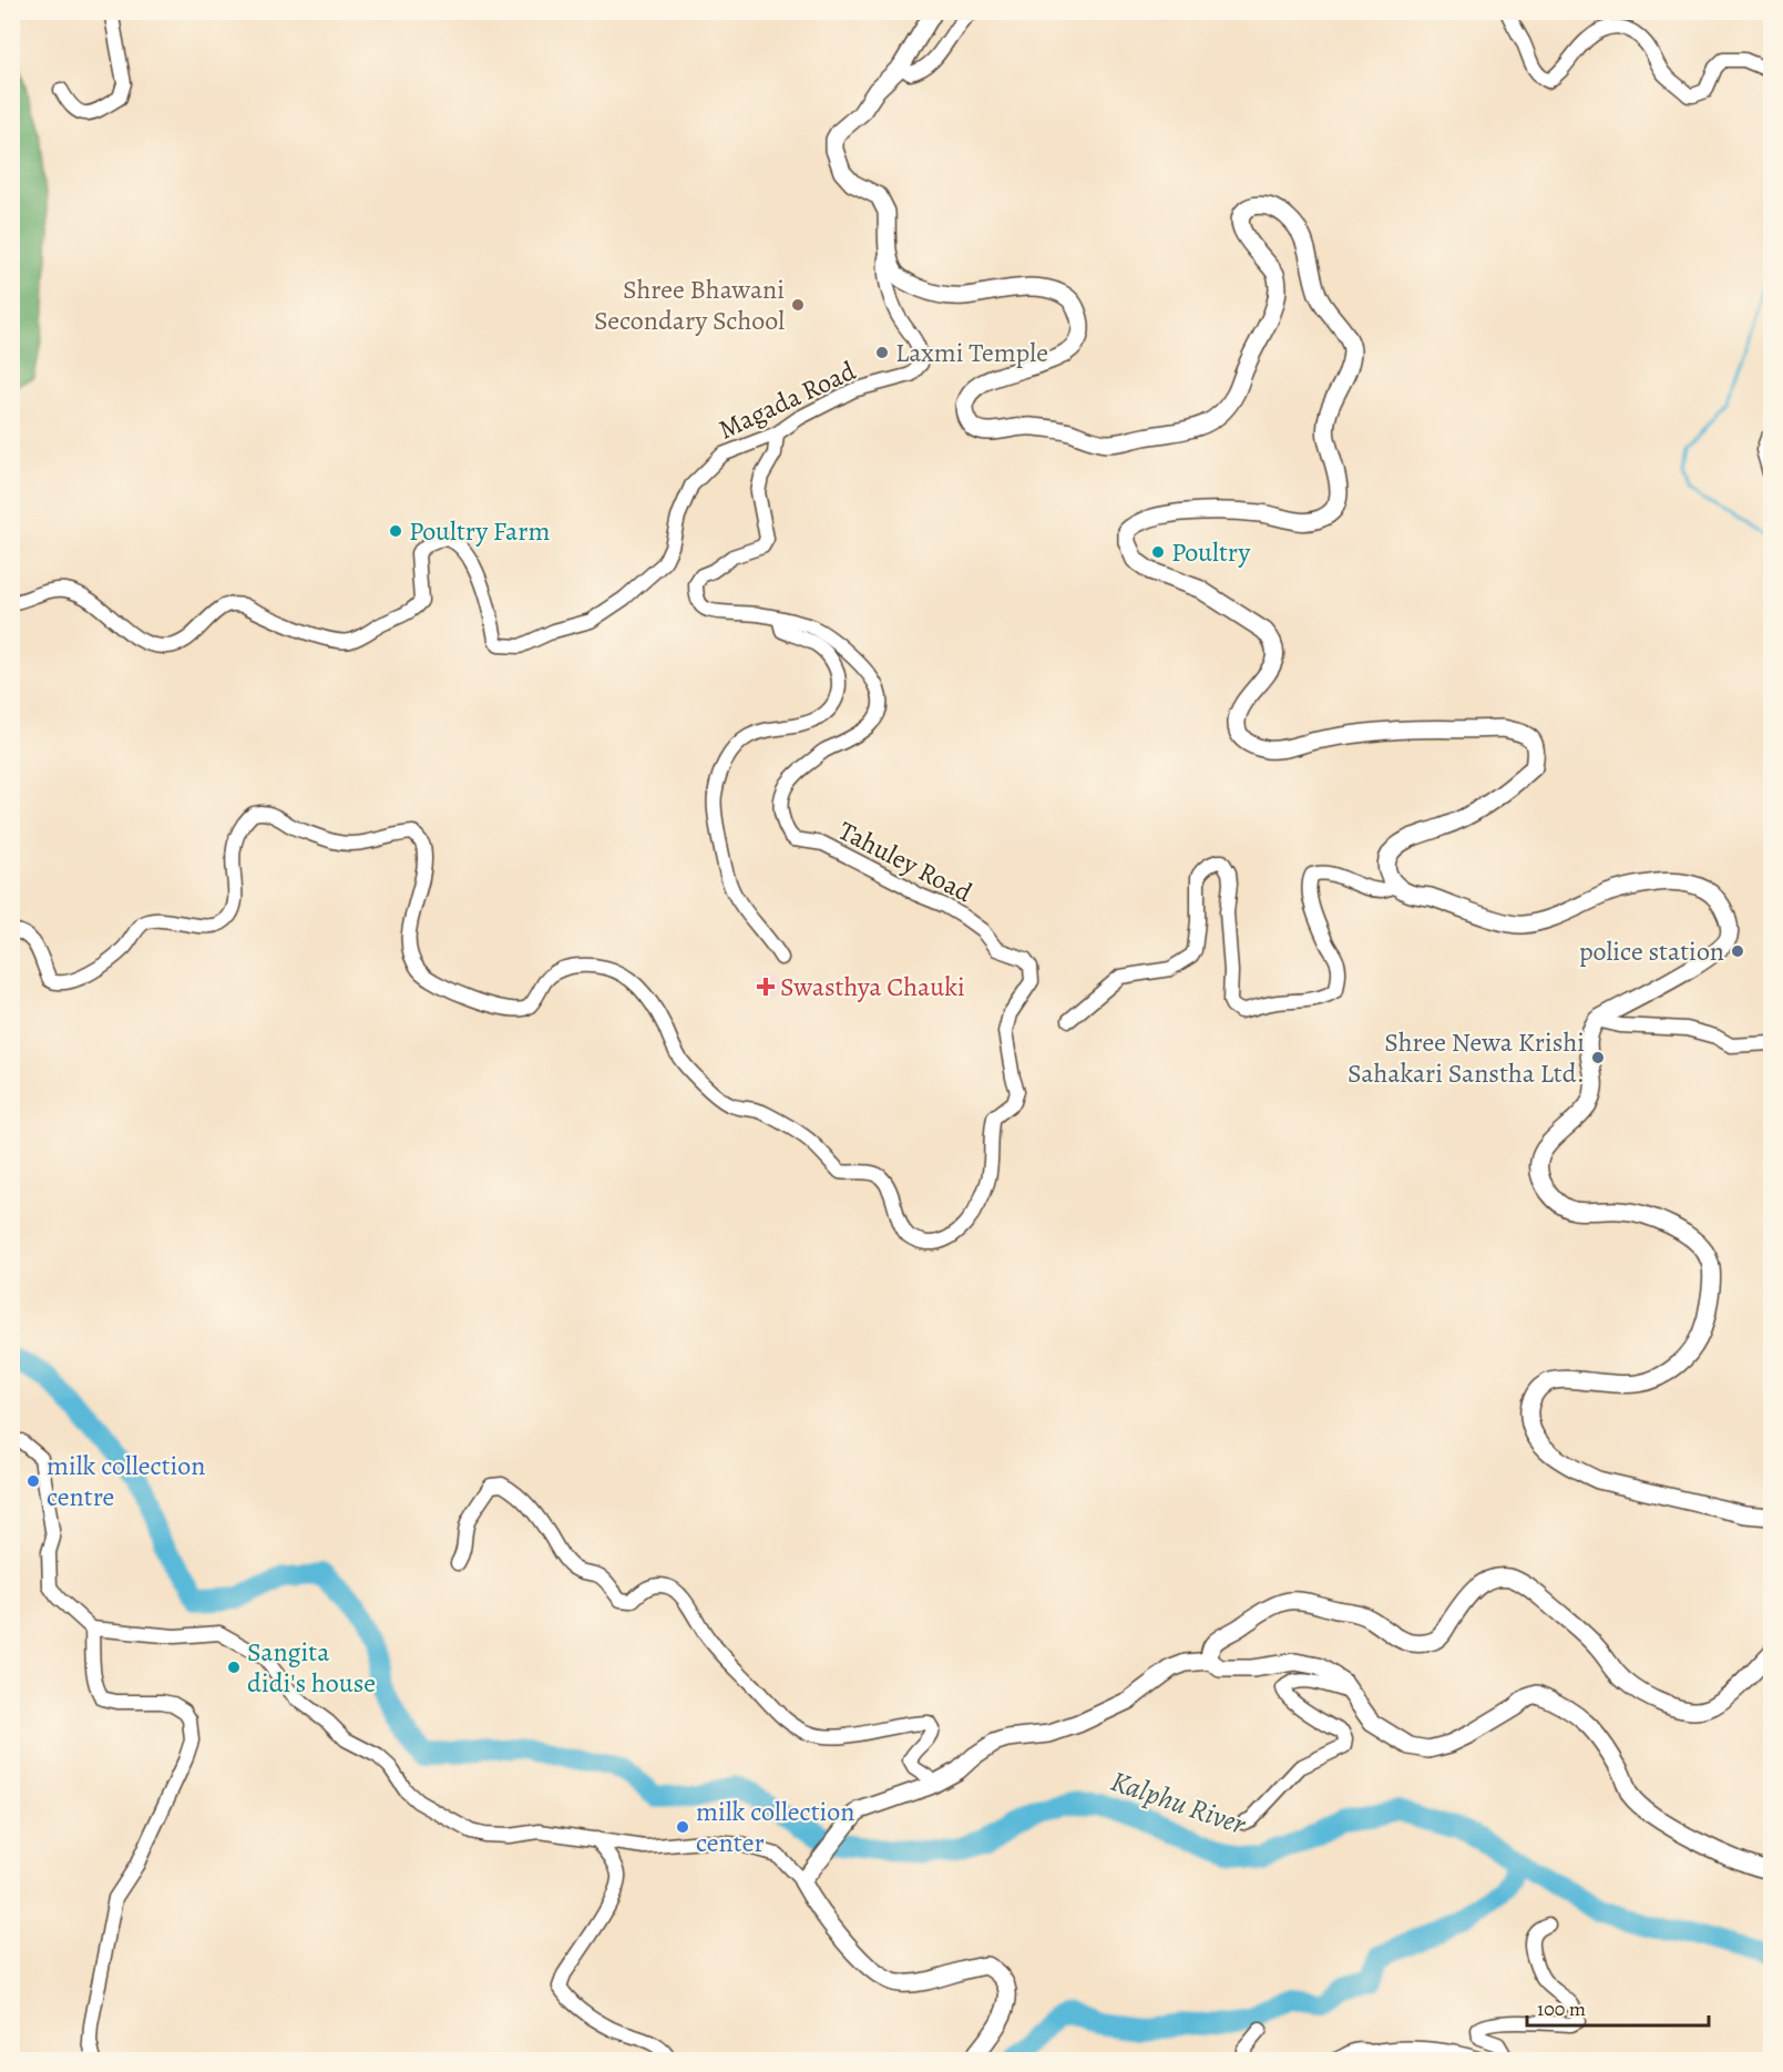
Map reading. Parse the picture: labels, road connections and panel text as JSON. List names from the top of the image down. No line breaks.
{"streets":{"street":["Magada Road","Tahuley Road"]},"crossings":[["Magada Road","Tahuley Road"]],"water":["Kalphu River"],"places":{"other":["Shree Bhawani Secondary School","Laxmi Temple","Poultry Farm","Poultry","police station","Shree Newa Krishi Sahakari Sanstha Ltd.","milk collection centre","Sangita didi's house","milk collection center"],"health":["Swasthya Chauki"]},"scale_bar":"100 m"}
